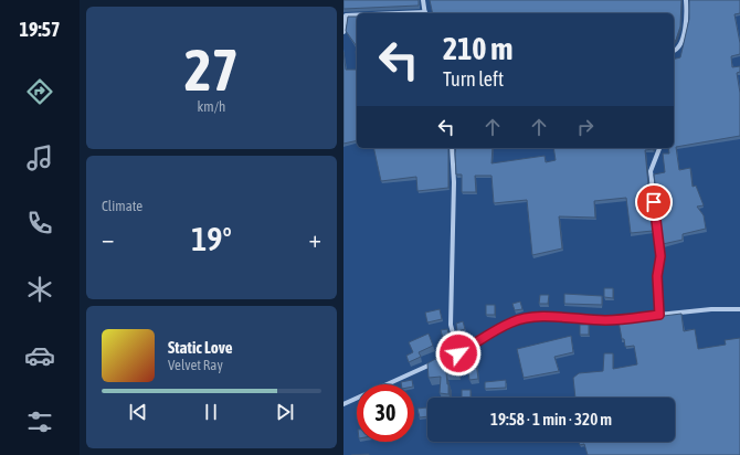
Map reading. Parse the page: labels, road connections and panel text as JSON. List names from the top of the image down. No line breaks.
{"page":{"tabs":"19:57","tile":[["27","km/h"],"Climate"],"turn":["210 m","Turn left"],"heat":["−","19°","+"],"song":["Static Love","Velvet Ray"],"limit":"30","trip":"19:58 · 1 min · 320 m"}}
